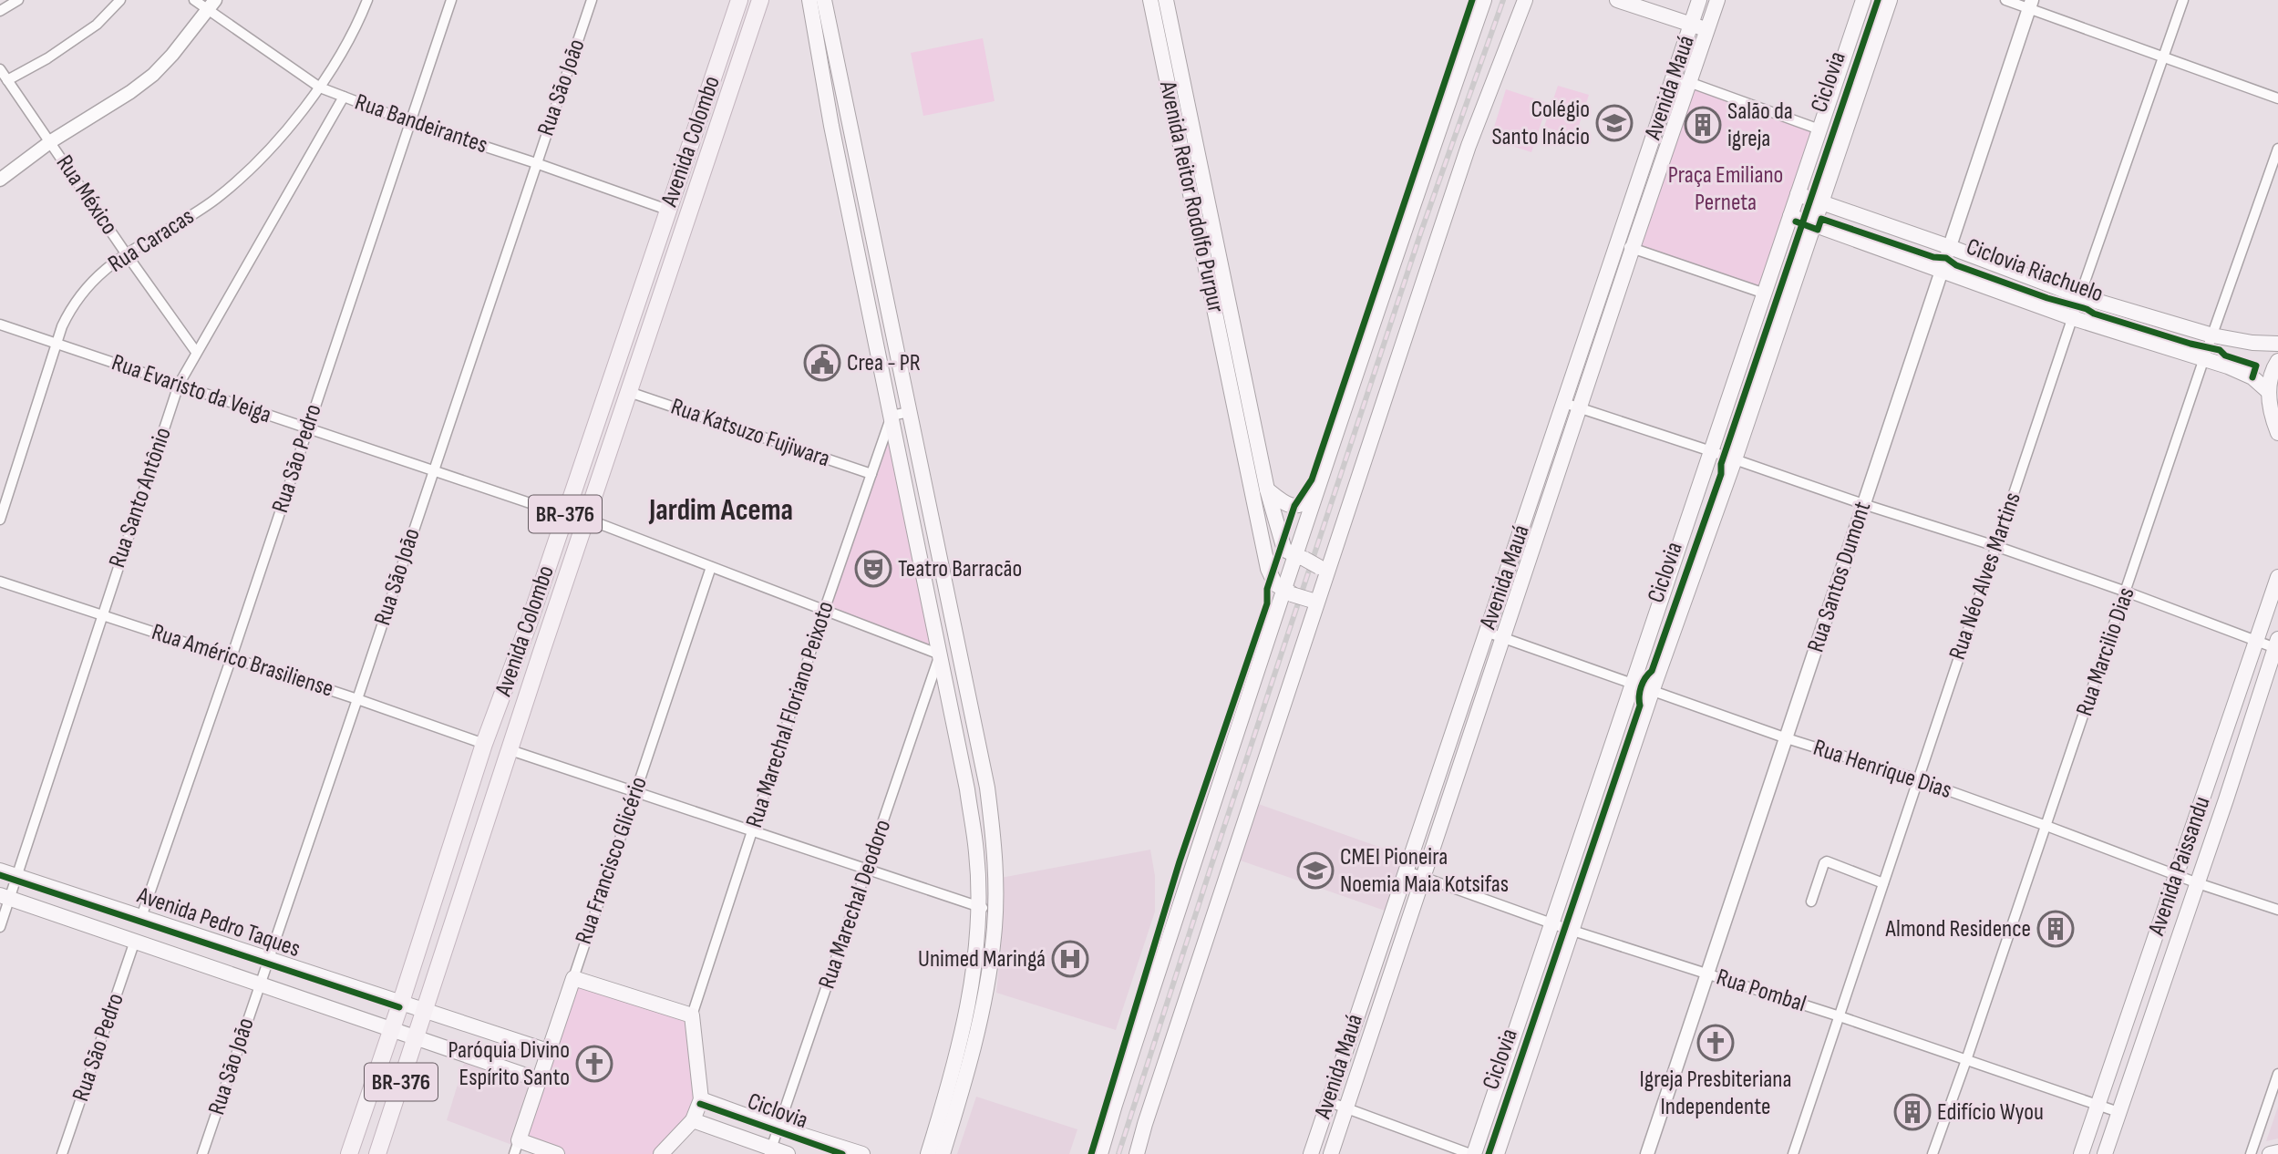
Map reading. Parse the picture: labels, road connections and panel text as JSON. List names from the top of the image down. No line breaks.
{"streets":{"main road":["Avenida Mauá","Avenida Colombo","Avenida Reitor Rodolfo Purpur","BR-376","Rua Francisco Glicério","Avenida Paissandu","Avenida Pedro Taques"],"street":["Rua São João","Rua Bandeirantes","Rua México","Rua Caracas","Rua Evaristo da Veiga","Rua Katsuzo Fujiwara","Rua São Pedro","Rua Santo Antônio","Rua Néo Alves Martins","Rua Santos Dumont","Rua Marcilio Dias","Rua Américo Brasiliense","Rua Marechal Floriano Peixoto","Rua Henrique Dias","Rua Marechal Deodoro","Rua Pombal"],"cycle path":["Ciclovia","Ciclovia Riachuelo"]},"crossings":[["Rua São João","Rua Bandeirantes"],["Rua São João","Rua Evaristo da Veiga"],["Rua São João","Rua Américo Brasiliense"],["Rua São João","Avenida Pedro Taques"],["Avenida Mauá","Rua Henrique Dias"],["Avenida Mauá","Rua Pombal"],["Rua Bandeirantes","Avenida Colombo"],["Rua Bandeirantes","Rua Caracas"],["Rua Bandeirantes","Rua São Pedro"],["Rua Bandeirantes","Rua Santo Antônio"],["Avenida Colombo","Rua Evaristo da Veiga"],["Avenida Colombo","Rua Katsuzo Fujiwara"],["Avenida Colombo","Rua Américo Brasiliense"],["Avenida Colombo","Avenida Pedro Taques"],["Rua México","Rua Caracas"],["Rua México","Rua Santo Antônio"],["Rua Caracas","Rua Evaristo da Veiga"],["Rua Evaristo da Veiga","Rua São Pedro"],["Rua Evaristo da Veiga","Rua Santo Antônio"],["Rua Katsuzo Fujiwara","Rua Marechal Floriano Peixoto"],["Rua São Pedro","Rua Américo Brasiliense"],["Rua São Pedro","Avenida Pedro Taques"],["Rua Santo Antônio","Rua Américo Brasiliense"],["Rua Santo Antônio","Avenida Pedro Taques"],["Rua Néo Alves Martins","Rua Henrique Dias"],["Rua Néo Alves Martins","Rua Pombal"],["Rua Santos Dumont","Rua Henrique Dias"],["Rua Santos Dumont","Rua Pombal"],["Rua Marcilio Dias","Rua Henrique Dias"],["Rua Marcilio Dias","Rua Pombal"],["Rua Henrique Dias","Avenida Paissandu"],["Rua Francisco Glicério","Avenida Pedro Taques"],["Avenida Paissandu","Rua Pombal"]],"districts":["Jardim Acema"],"parks":["Praça Emiliano Perneta"],"places":{"school or university":["Colégio Santo Inácio","CMEI Pioneira Noemia Maia Kotsifas"],"building":["Salão da igreja","Almond Residence","Edifício Wyou"],"public building":["Crea - PR"],"theatre":["Teatro Barracão"],"hospital":["Unimed Maringá"],"church":["Igreja Presbiteriana Independente","Paróquia Divino Espírito Santo"]}}
